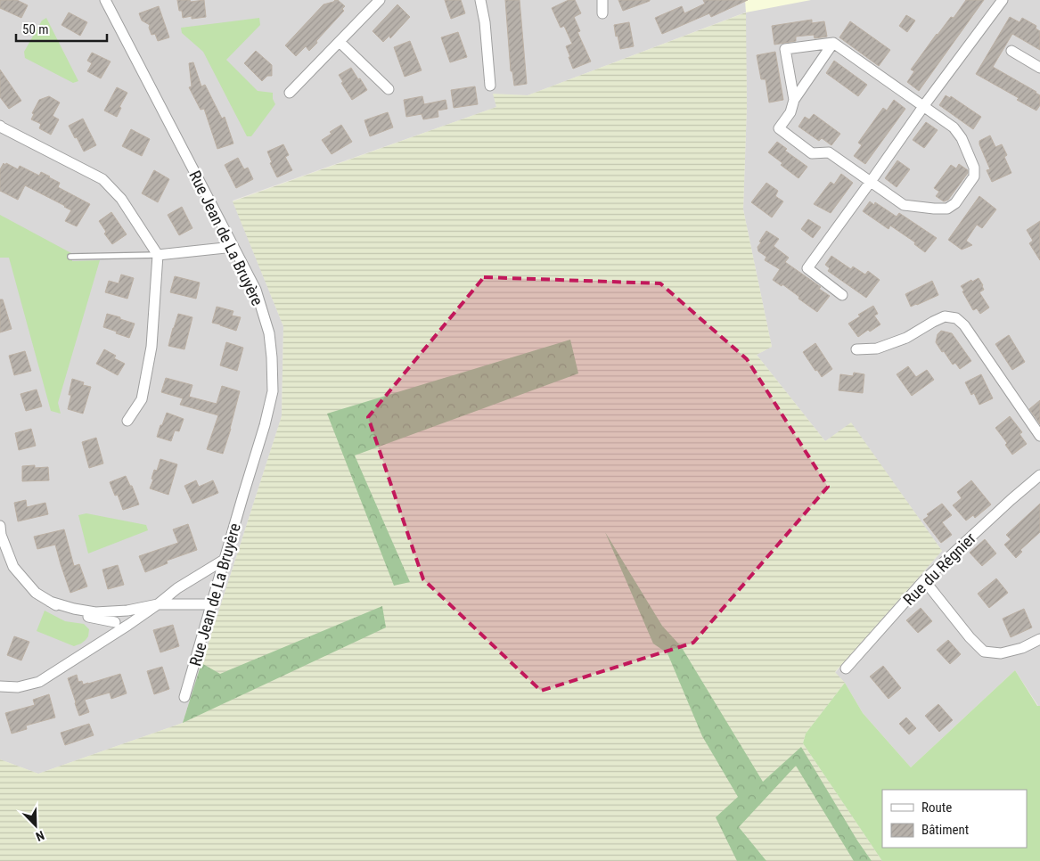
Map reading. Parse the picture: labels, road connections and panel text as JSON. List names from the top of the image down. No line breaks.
{"streets":{"street":["Rue Jean de La Bruyère","Rue du Régnier"]},"legend":["Route","Bâtiment"],"scale_bar":"50 m","north":"bottom right"}
